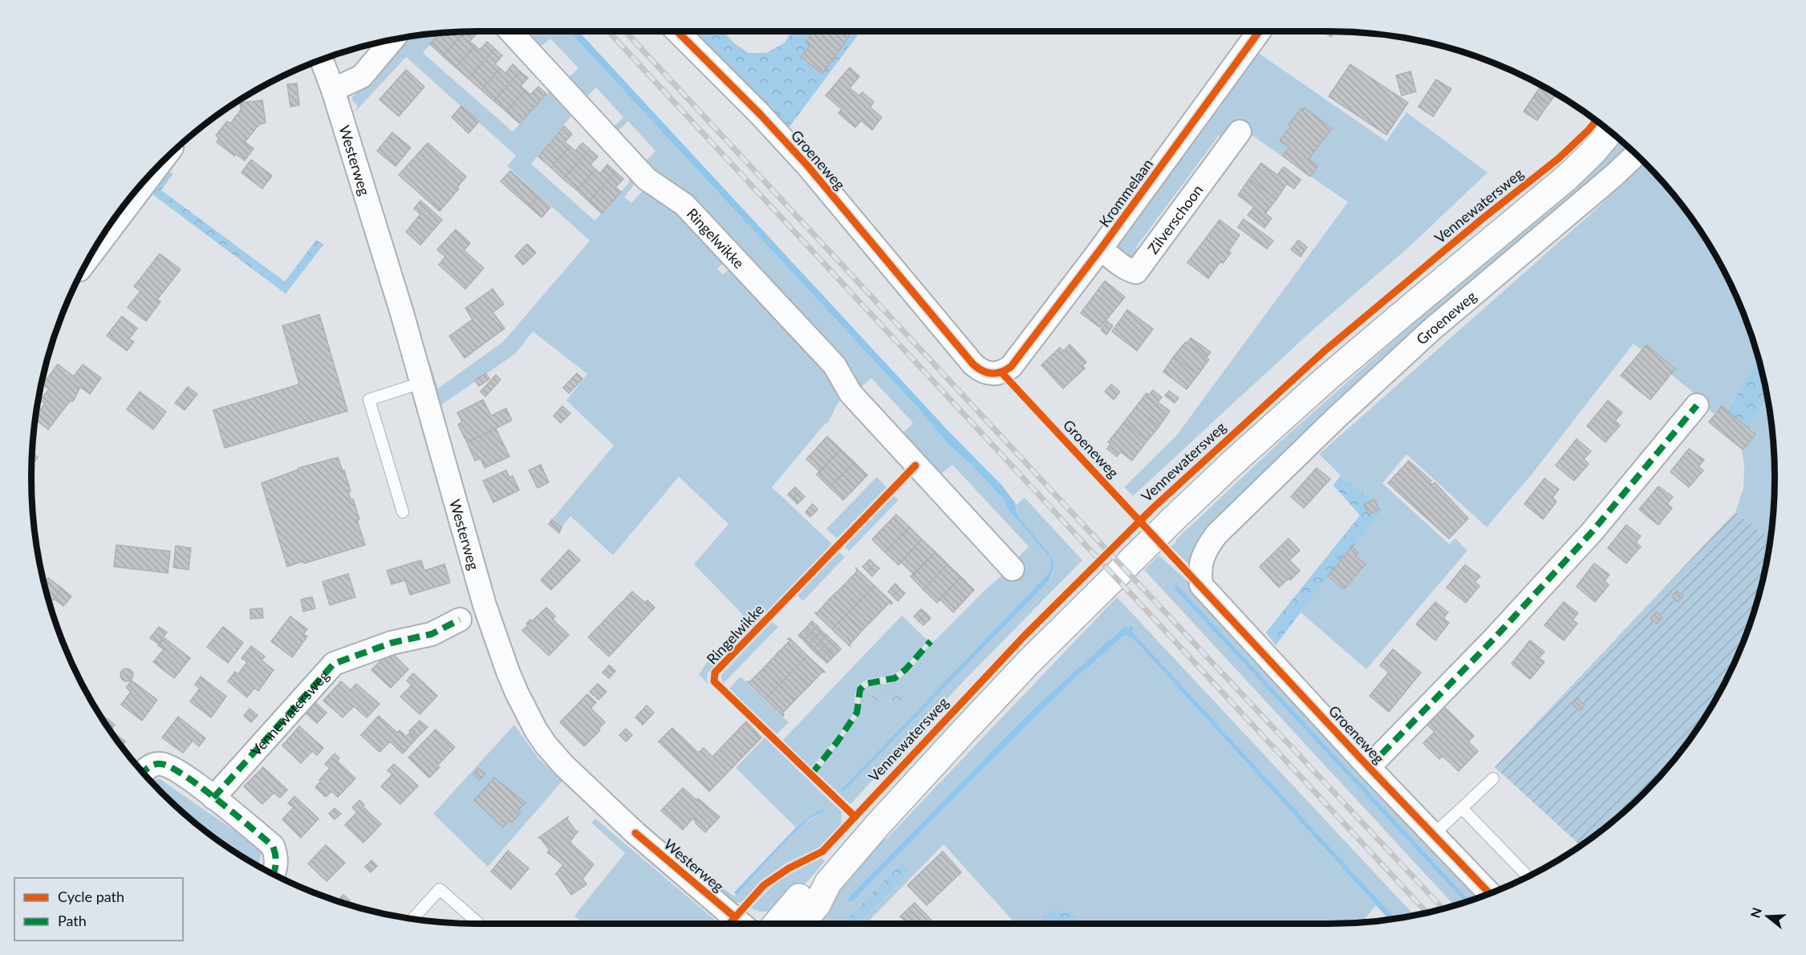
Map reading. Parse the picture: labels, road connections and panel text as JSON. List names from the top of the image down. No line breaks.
{"streets":{"street":["Westerweg","Groeneweg","Krommelaan","Vennewatersweg","Zilverschoon","Ringelwikke"]},"crossings":[["Groeneweg","Krommelaan"],["Krommelaan","Zilverschoon"]],"legend":["Cycle path","Path"],"north":"left"}
